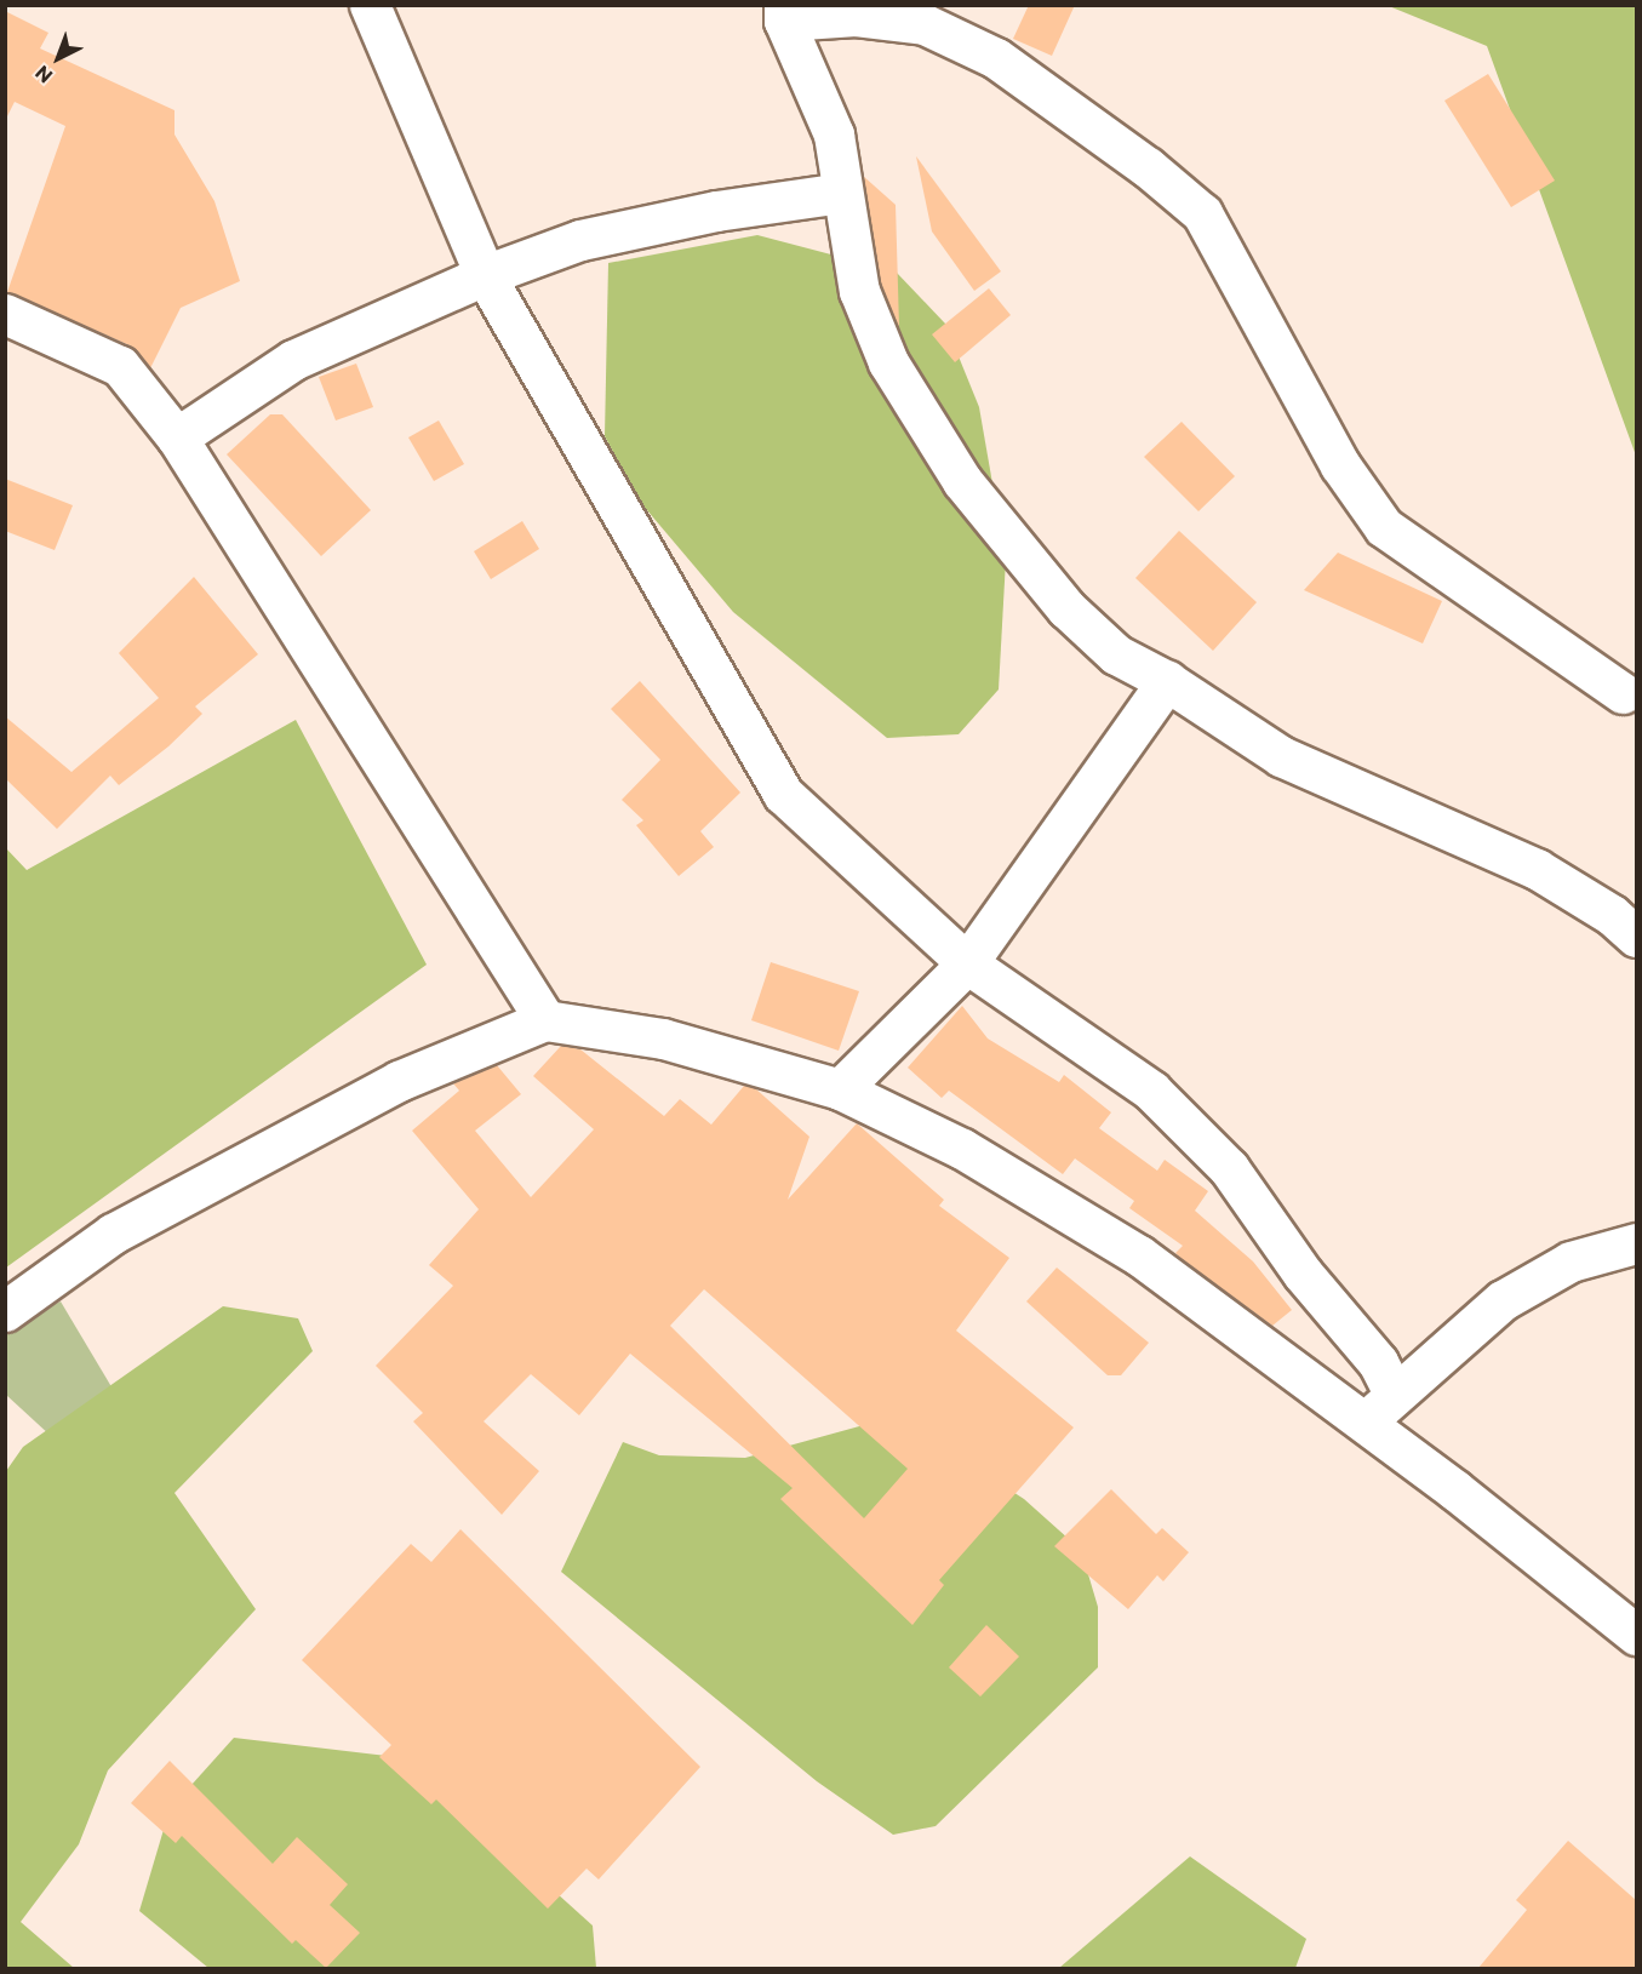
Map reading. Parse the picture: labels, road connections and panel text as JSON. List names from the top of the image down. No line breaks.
{"north":"bottom left"}
